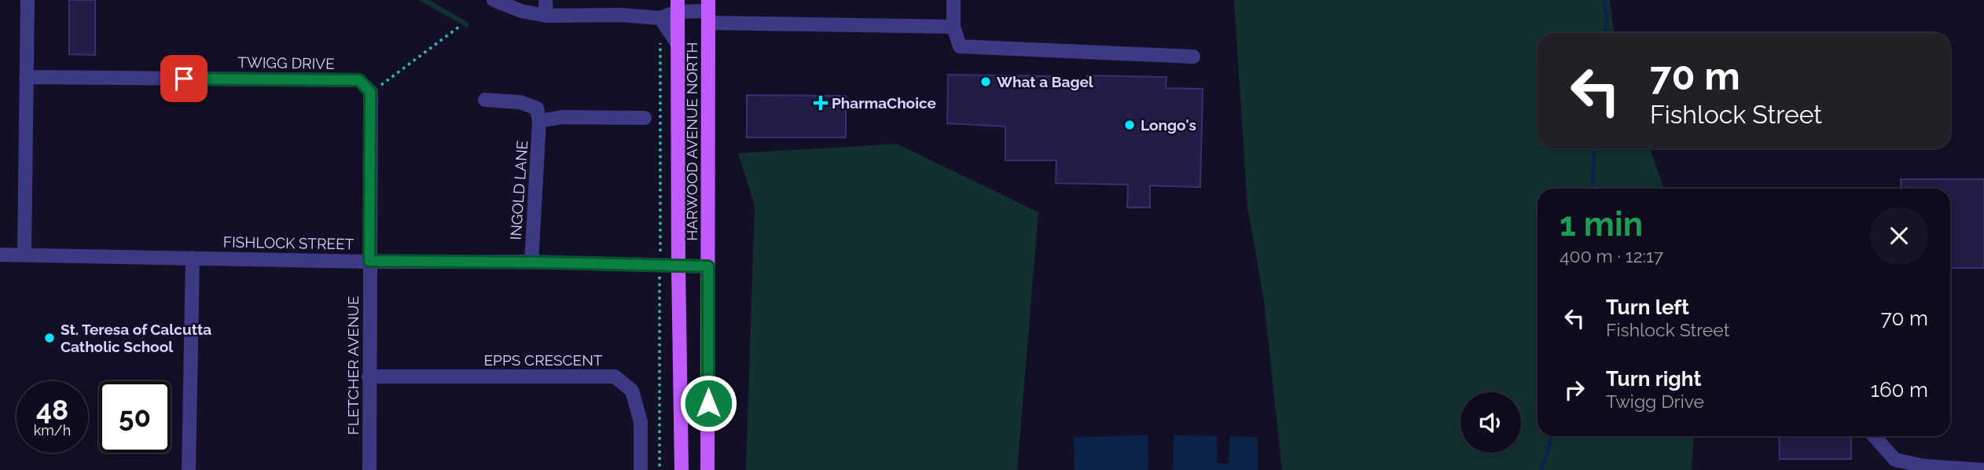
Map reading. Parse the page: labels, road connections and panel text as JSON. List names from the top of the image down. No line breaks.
{"streets":{"main road":["HARWOOD AVENUE NORTH"],"street":["TWIGG DRIVE","INGOLD LANE","FISHLOCK STREET","EPPS CRESCENT","FLETCHER AVENUE"]},"crossings":[["HARWOOD AVENUE NORTH","FISHLOCK STREET"],["INGOLD LANE","FISHLOCK STREET"],["FISHLOCK STREET","FLETCHER AVENUE"],["EPPS CRESCENT","FLETCHER AVENUE"]],"places":{"other":["What a Bagel","Longo's","St. Teresa of Calcutta Catholic School"],"health":["PharmaChoice"]},"page":{"turn":["70 m","Fishlock Street"],"heading":["1 min","400 m · 12:17"],"list":[{"name":"Turn left","note":"Fishlock Street","value":"70 m"},{"name":"Turn right","note":"Twigg Drive","value":"160 m"}],"speed":"48 km/h","limit":"50"}}
